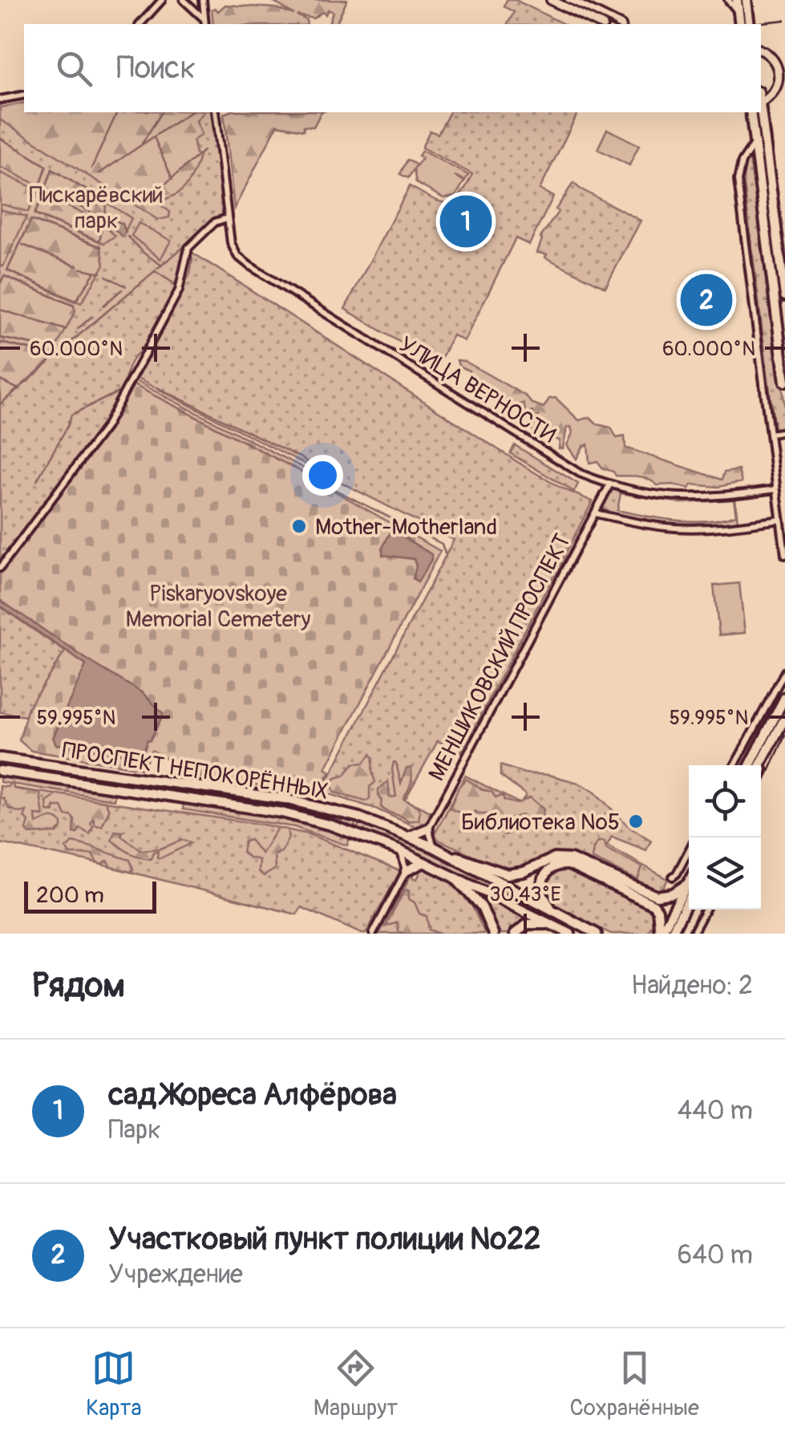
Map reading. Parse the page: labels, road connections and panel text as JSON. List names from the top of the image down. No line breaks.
{"streets":{"main road":["ПРОСПЕКТ НЕПОКОРЁННЫХ"],"street":["УЛИЦА ВЕРНОСТИ","МЕНШИКОВСКИЙ ПРОСПЕКТ"]},"crossings":[["УЛИЦА ВЕРНОСТИ","МЕНШИКОВСКИЙ ПРОСПЕКТ"]],"parks":["Пискарёвский парк","Piskaryovskoye Memorial Cemetery"],"places":["Mother-Motherland","Библиотека №5"],"scale_bar":"200 m","page":{"search":"Поиск","pins":["1","2"],"scale":"200 m","heading":["Рядом","Найдено: 2"],"list":[{"mark":"1","name":"сад Жореса Алфёрова","note":"Парк","value":"440 m"},{"mark":"2","name":"Участковый пункт полиции №22","note":"Учреждение","value":"640 m"}],"nav":["Карта","Маршрут","Сохранённые"]},"coordinates":["60.000°N","59.995°N","30.43°E"]}
